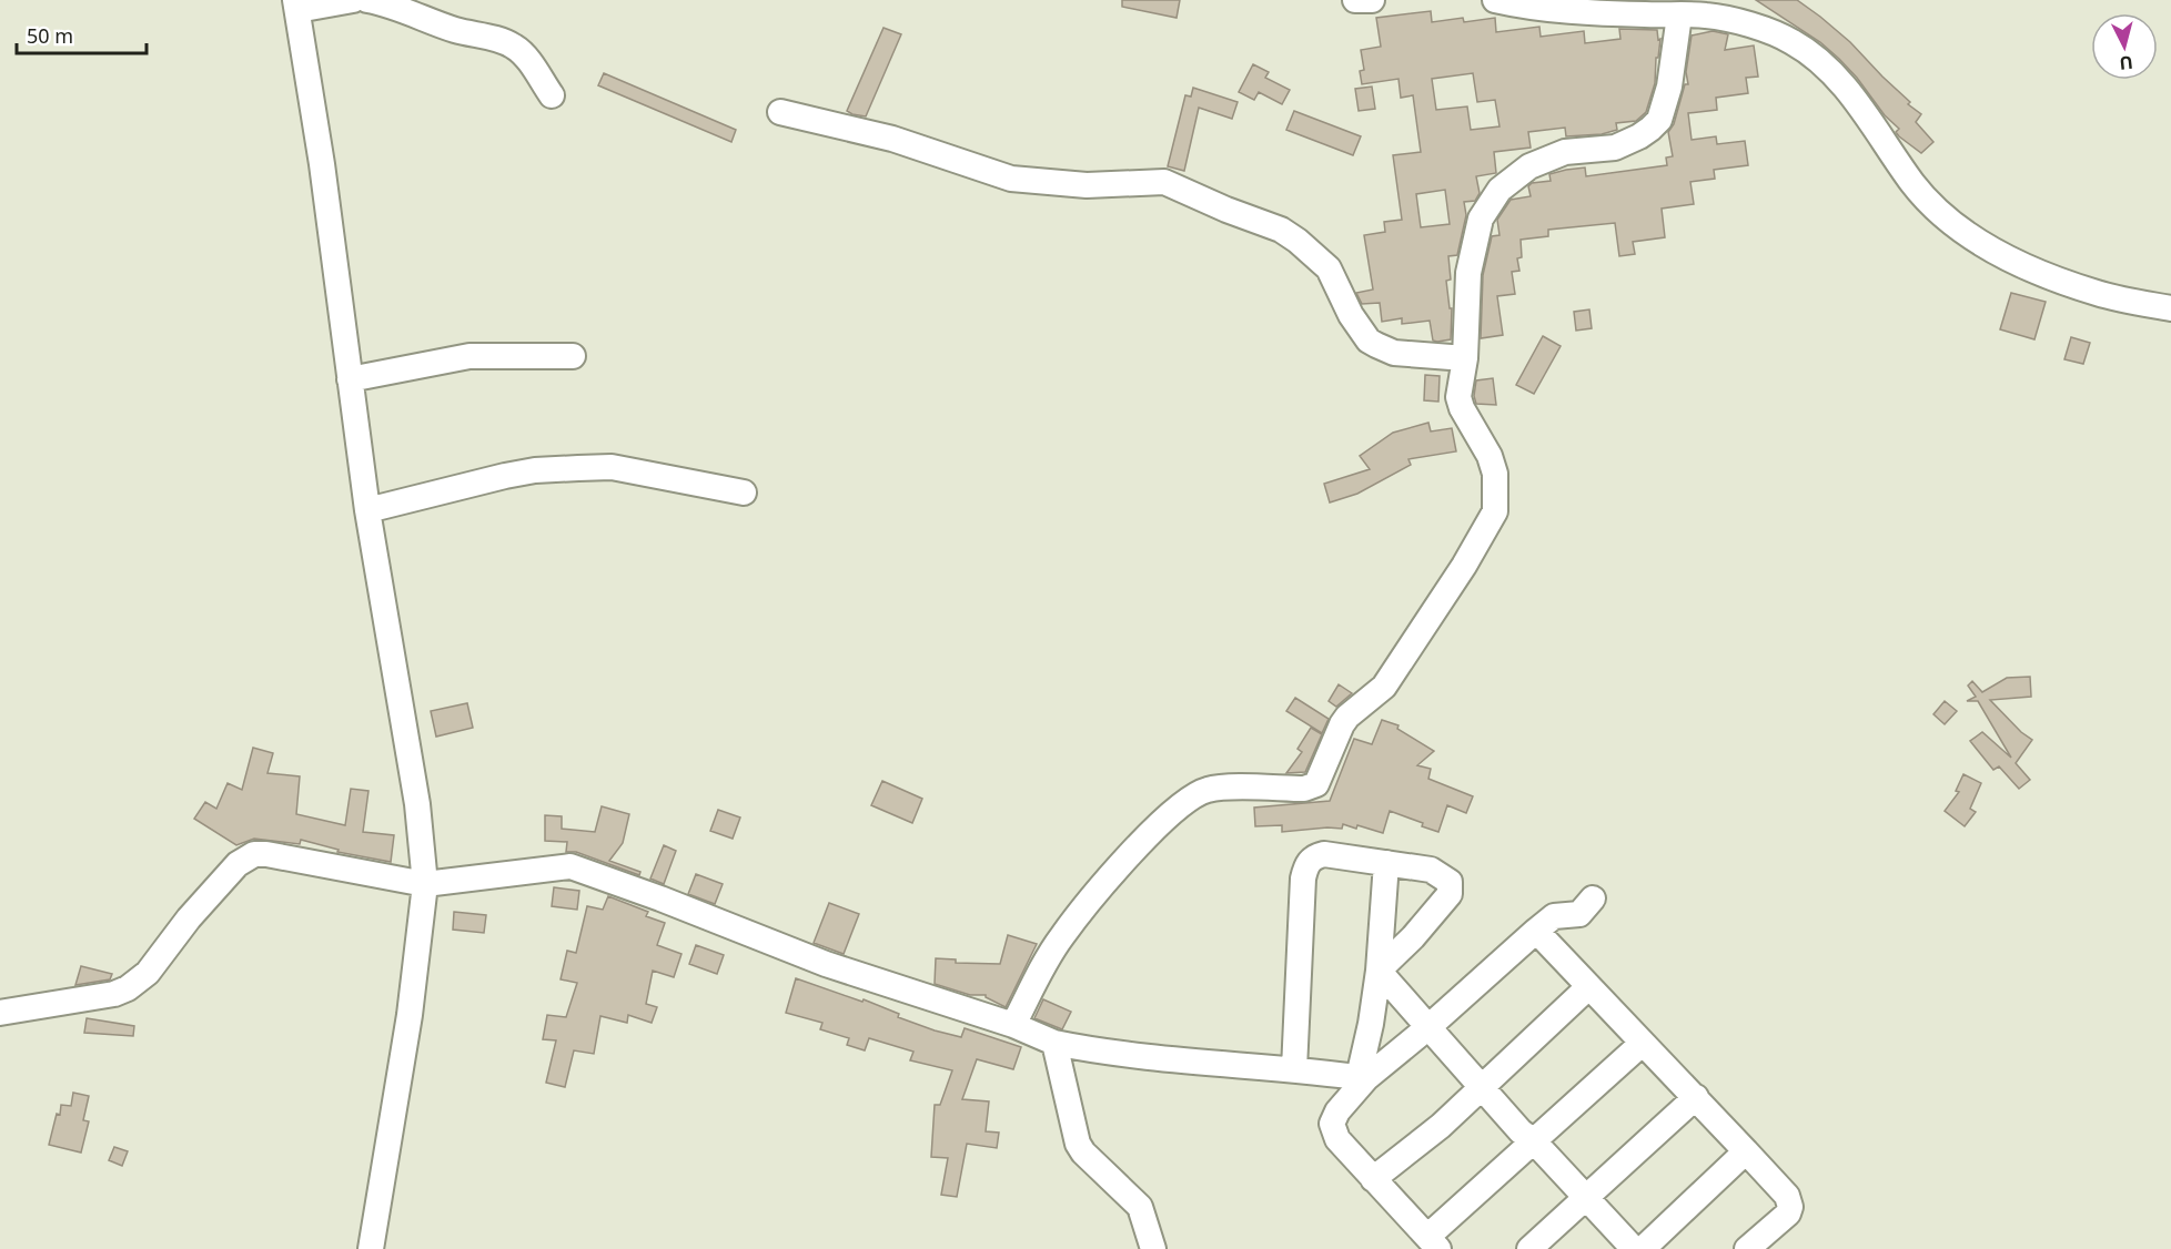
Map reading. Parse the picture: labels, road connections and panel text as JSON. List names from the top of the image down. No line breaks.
{"scale_bar":"50 m","north":"bottom"}
